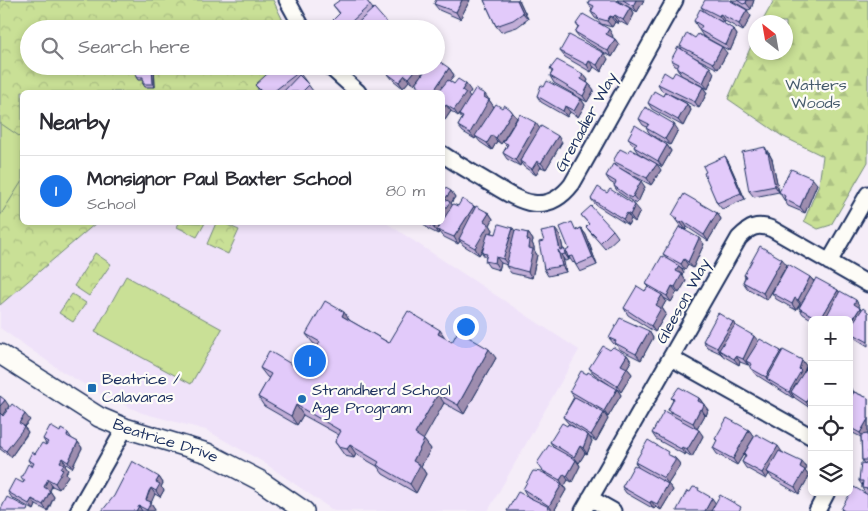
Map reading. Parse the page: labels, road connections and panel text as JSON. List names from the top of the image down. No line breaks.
{"streets":{"street":["Grenadier Way","Gleeson Way","Beatrice Drive"]},"parks":["Watters Woods"],"places":{"transit":["Beatrice / Calavaras"],"other":["Strandherd School Age Program"]},"north":"top left","page":{"search":"Search here","heading":"Nearby","list":[{"mark":"1","name":"Monsignor Paul Baxter School","note":"School","value":"80 m"}],"map_buttons":["+","−"],"pins":"1"}}
